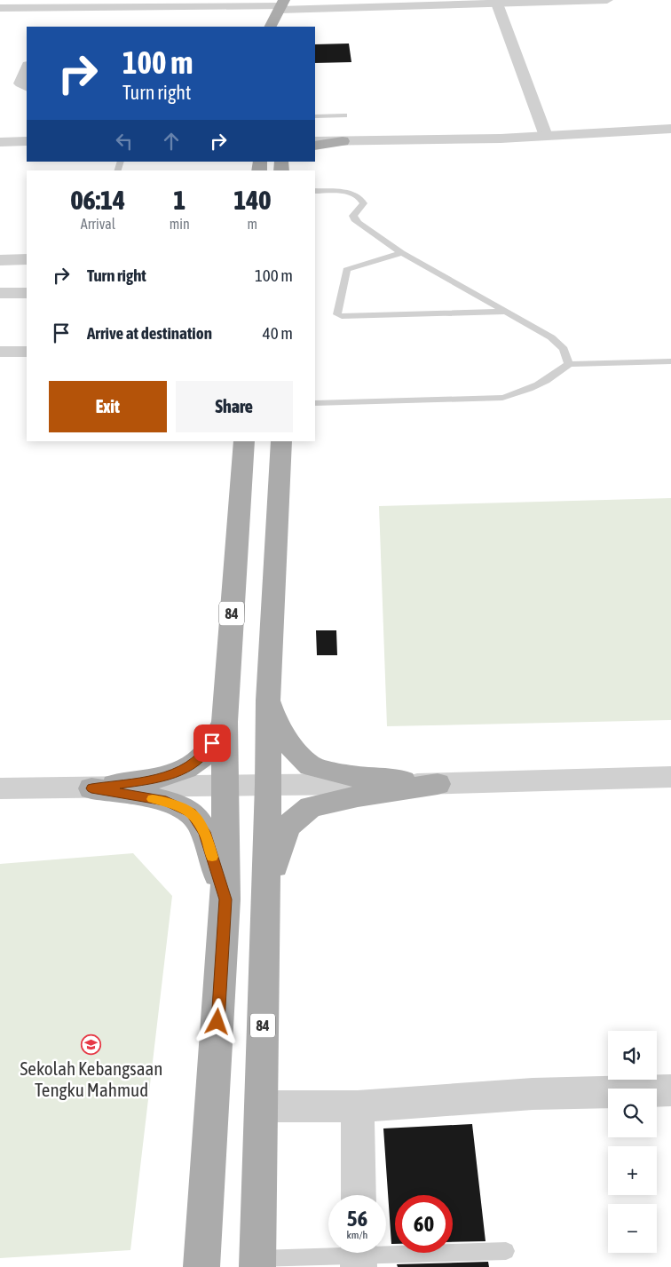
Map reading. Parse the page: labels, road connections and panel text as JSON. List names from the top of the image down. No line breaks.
{"streets":{"main road":["84"]},"places":{"school or university":["Sekolah Kebangsaan Tengku Mahmud"]},"page":{"turn":["100 m","Turn right"],"eta":["06:14","Arrival","1","min","140","m"],"list":[{"name":"Turn right","value":"100 m"},{"name":"Arrive at destination","value":"40 m"}],"buttons":["Exit","Share"],"map_buttons":["+","−"],"speed":"56 km/h","limit":"60"}}
